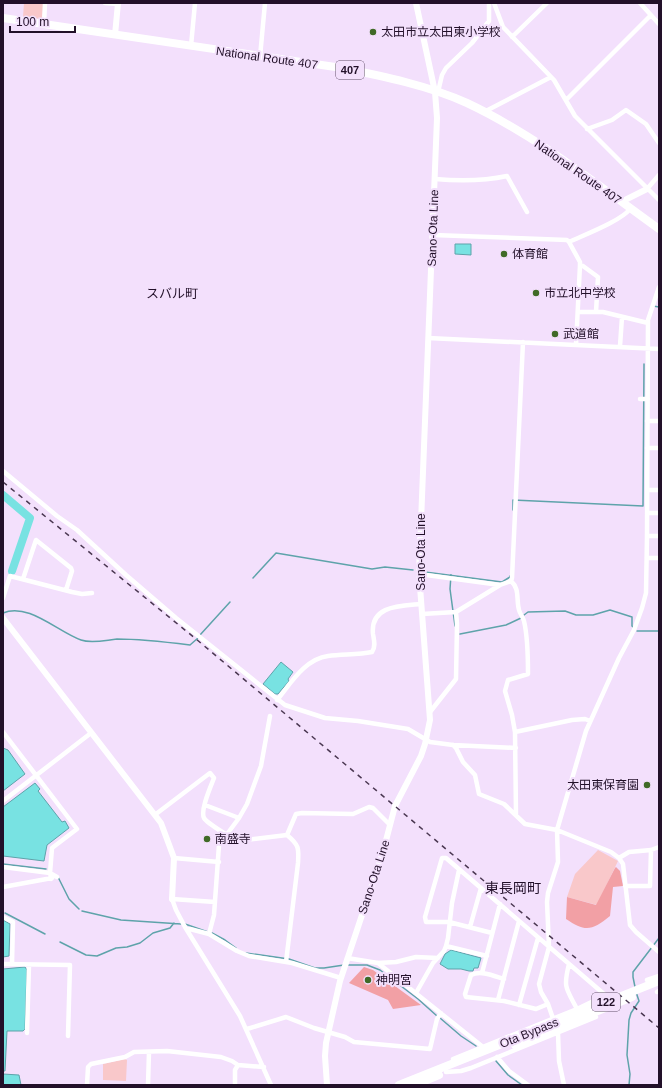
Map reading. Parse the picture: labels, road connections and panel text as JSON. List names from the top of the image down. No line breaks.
{"streets":{"highway":["National Route 407","407","122","Ota Bypass"],"main road":["Sano-Ota Line"]},"crossings":[["National Route 407","Sano-Ota Line"]],"districts":["スバル町","東長岡町"],"places":["太田市立太田東小学校","体育館","市立北中学校","武道館","太田東保育園","南盛寺","神明宮"],"scale_bar":"100 m"}
